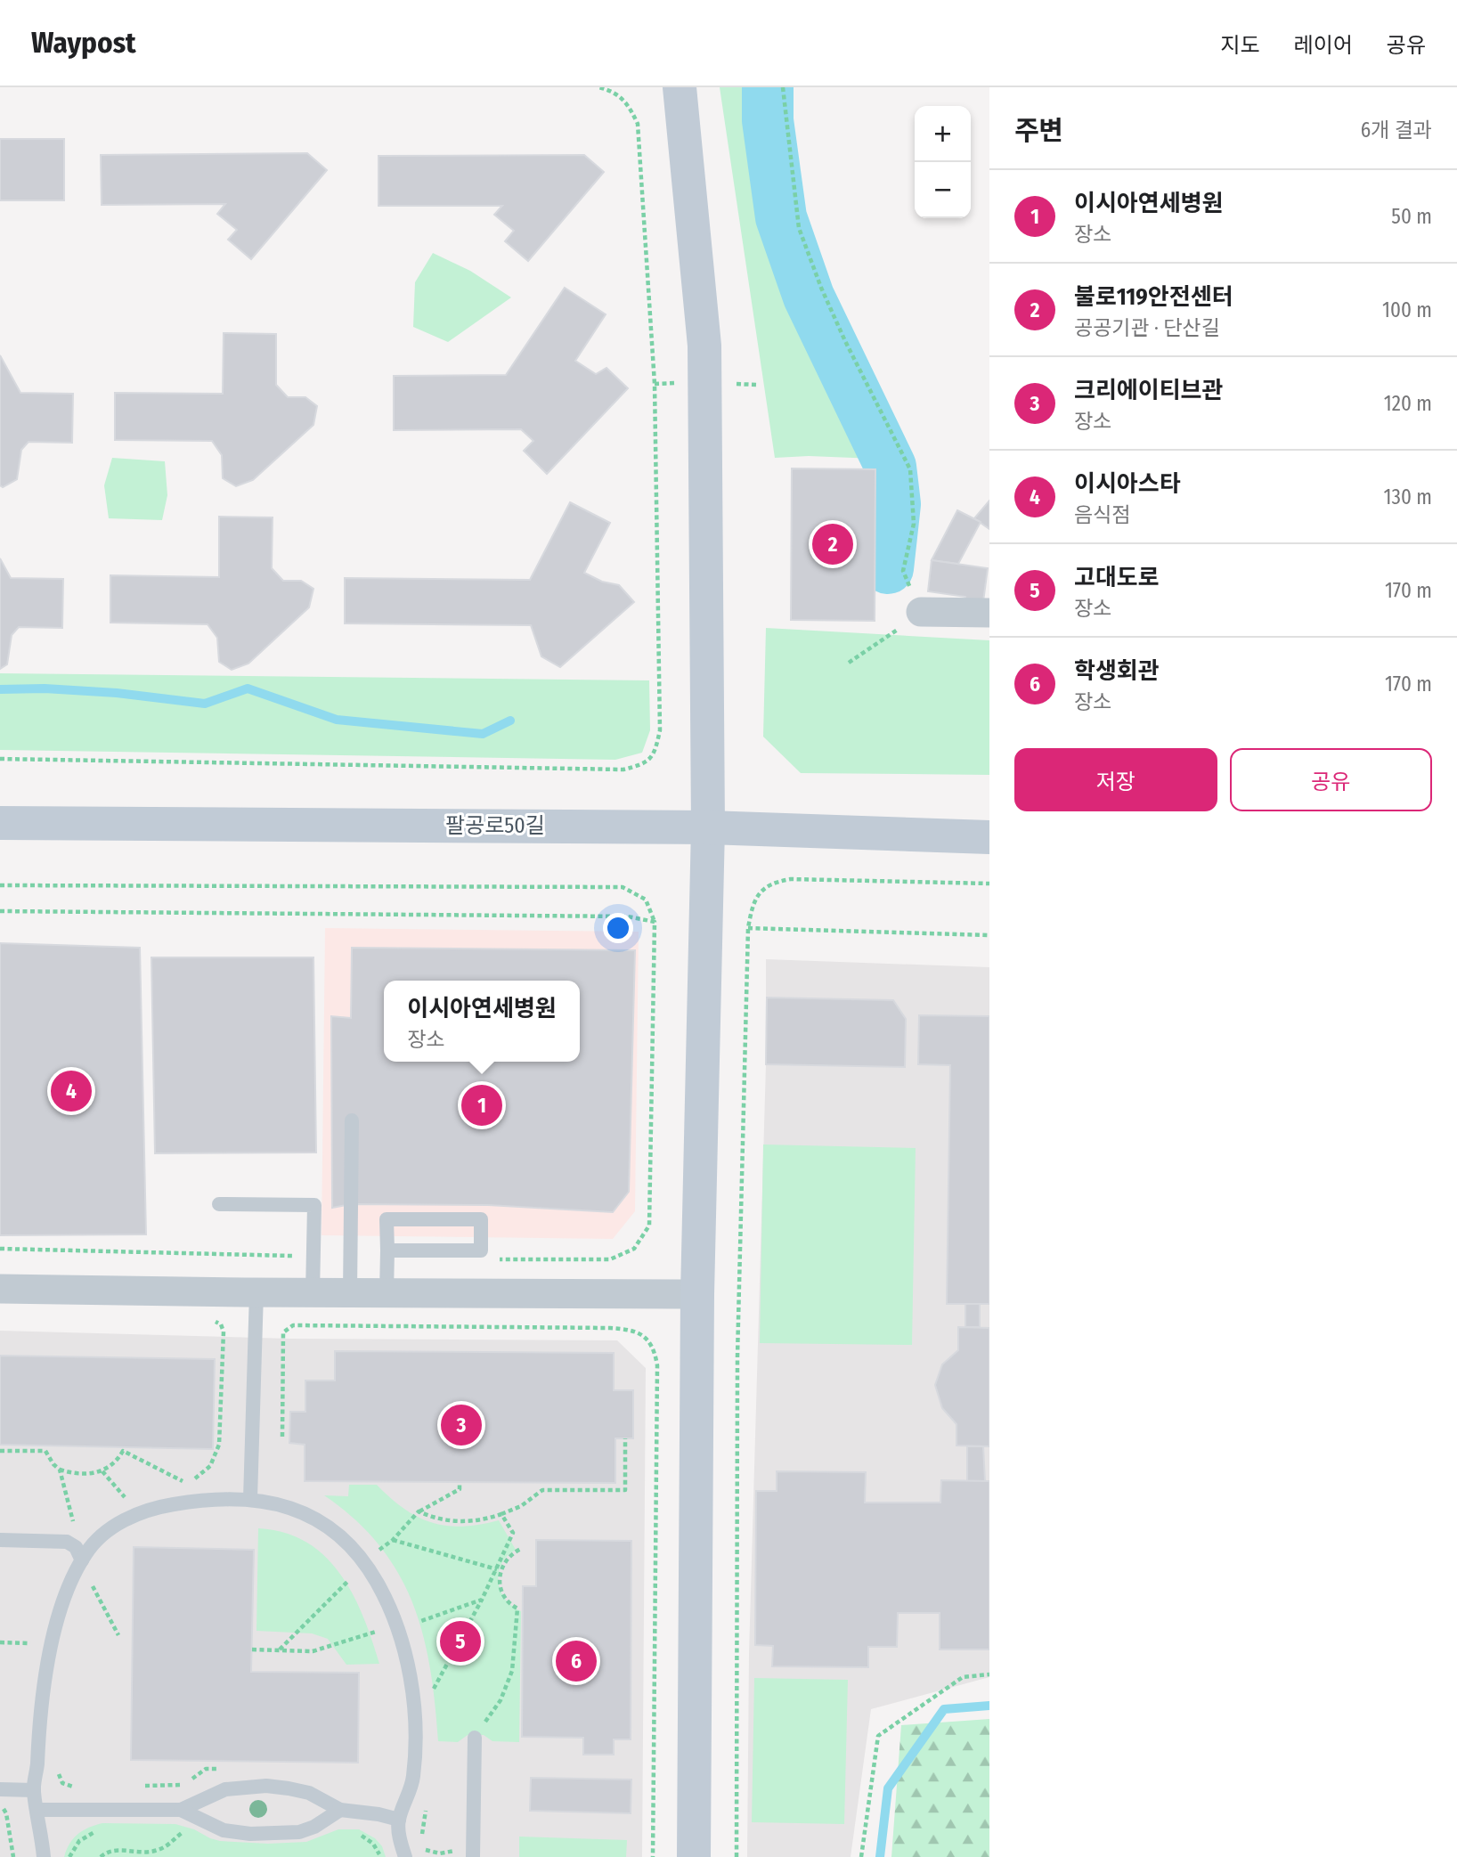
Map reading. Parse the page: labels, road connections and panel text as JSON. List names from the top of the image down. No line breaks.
{"streets":{"street":["팔공로50길"]},"page":{"header":"Waypost","nav":["지도","레이어","공유"],"heading":["주변","6개 결과"],"map_buttons":["+","−"],"list":[{"mark":"1","name":"이시아연세병원","note":"장소","value":"50 m"},{"mark":"2","name":"불로119안전센터","note":"공공기관 · 단산길","value":"100 m"},{"mark":"3","name":"크리에이티브관","note":"장소","value":"120 m"},{"mark":"4","name":"이시아스타","note":"음식점","value":"130 m"},{"mark":"5","name":"고대도로","note":"장소","value":"170 m"},{"mark":"6","name":"학생회관","note":"장소","value":"170 m"}],"pins":["2","4","1","3","5","6"],"buttons":["저장","공유"],"popup":["이시아연세병원","장소"]}}
